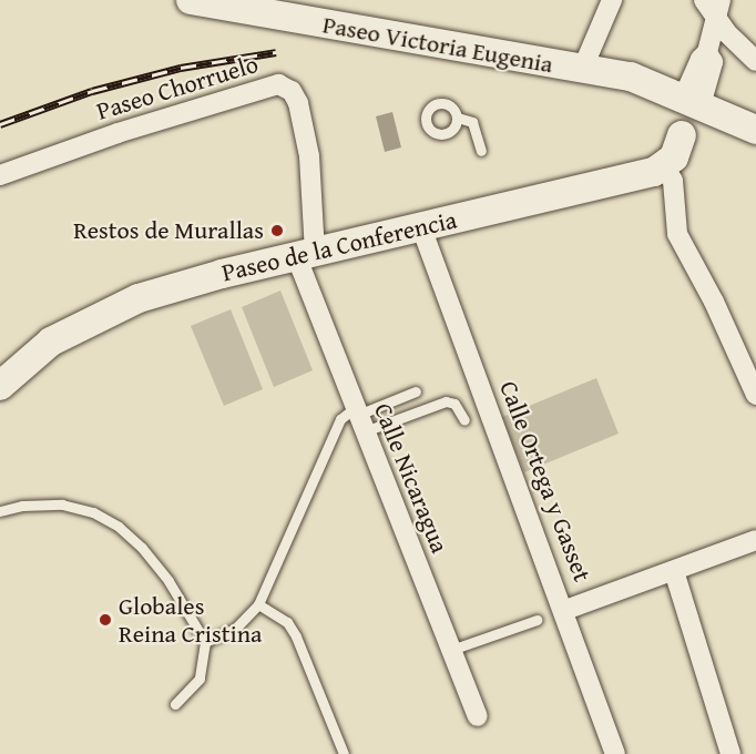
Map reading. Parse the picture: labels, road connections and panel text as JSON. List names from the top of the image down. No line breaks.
{"streets":{"street":["Paseo Victoria Eugenia","Paseo Chorruelo","Paseo de la Conferencia","Calle Nicaragua","Calle Ortega y Gasset"]},"crossings":[["Paseo Chorruelo","Paseo de la Conferencia"],["Paseo Chorruelo","Calle Nicaragua"],["Paseo de la Conferencia","Calle Nicaragua"],["Paseo de la Conferencia","Calle Ortega y Gasset"]],"places":["Restos de Murallas","Globales Reina Cristina"]}
